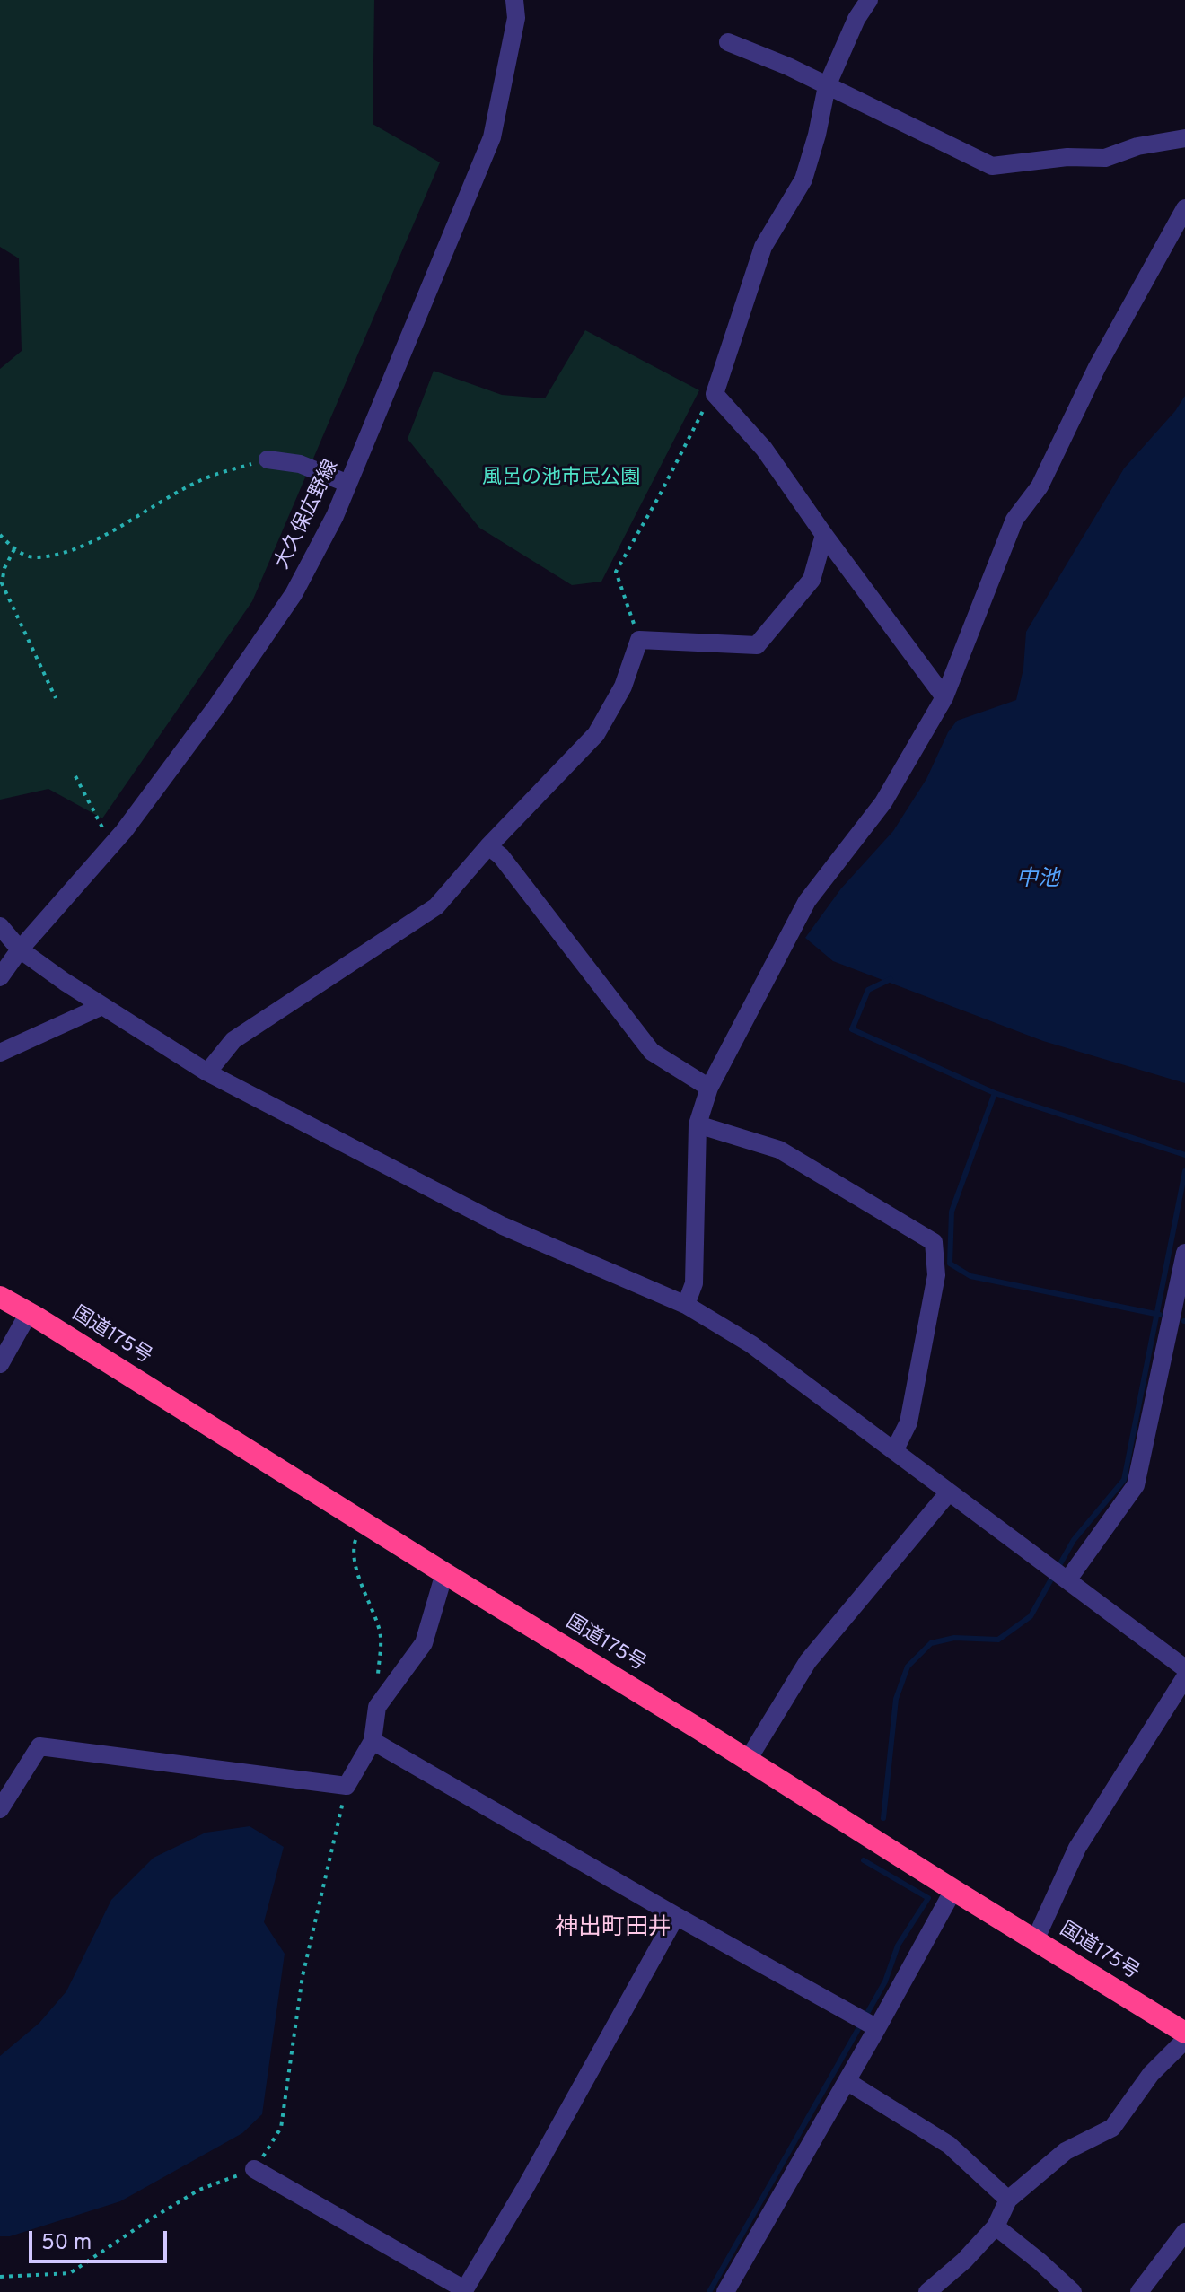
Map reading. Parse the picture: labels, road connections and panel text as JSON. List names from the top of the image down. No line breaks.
{"streets":{"highway":["国道175号"],"street":["大久保広野線"]},"districts":["神出町田井"],"water":["中池"],"parks":["風呂の池市民公園"],"scale_bar":"50 m"}
